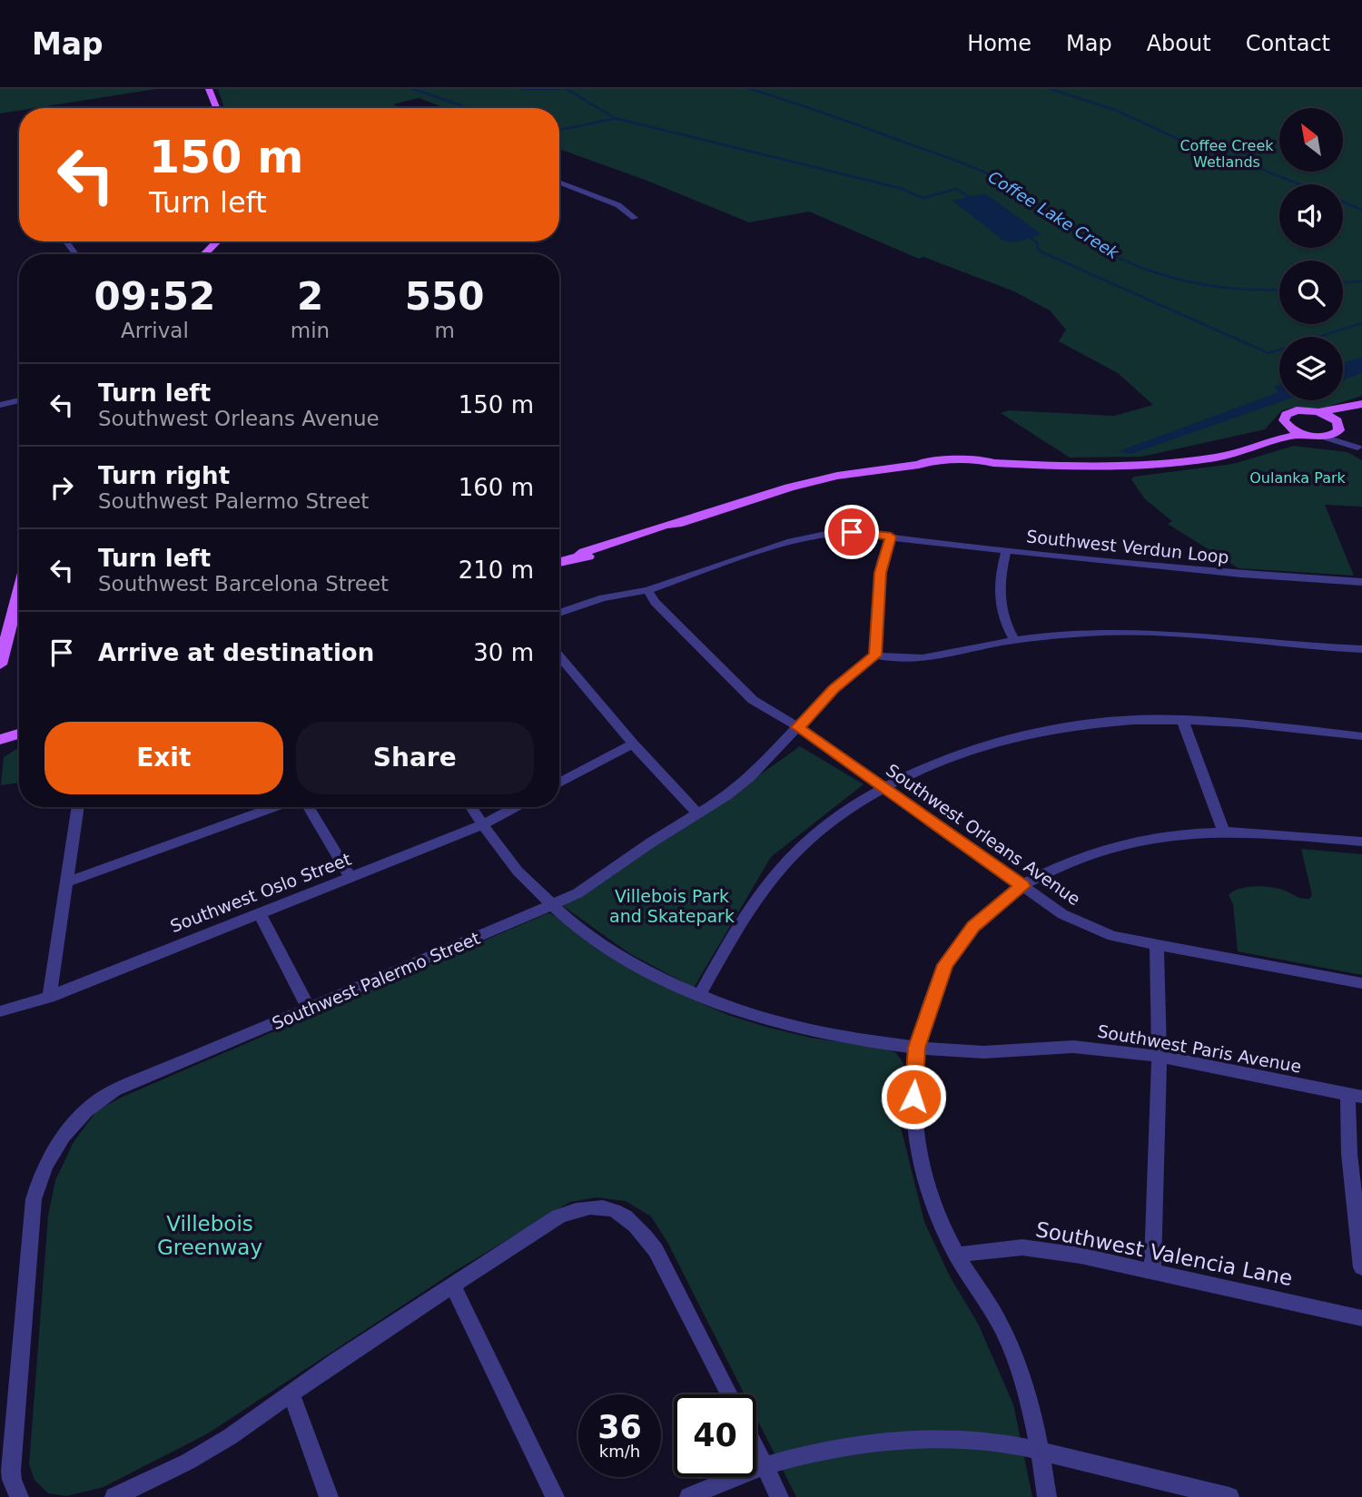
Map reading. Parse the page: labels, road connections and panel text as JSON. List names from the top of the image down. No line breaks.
{"streets":{"street":["Southwest Verdun Loop","Southwest Orleans Avenue","Southwest Oslo Street","Southwest Palermo Street","Southwest Paris Avenue","Southwest Valencia Lane"]},"crossings":[["Southwest Verdun Loop","Southwest Orleans Avenue"],["Southwest Orleans Avenue","Southwest Palermo Street"],["Southwest Oslo Street","Southwest Paris Avenue"],["Southwest Palermo Street","Southwest Paris Avenue"]],"water":["Coffee Lake Creek"],"parks":["Coffee Creek Wetlands","Oulanka Park","Villebois Park and Skatepark","Villebois Greenway"],"north":"top left","page":{"header":"Map","nav":["Home","Map","About","Contact"],"turn":["150 m","Turn left"],"eta":["09:52","Arrival","2","min","550","m"],"list":[{"name":"Turn left","note":"Southwest Orleans Avenue","value":"150 m"},{"name":"Turn right","note":"Southwest Palermo Street","value":"160 m"},{"name":"Turn left","note":"Southwest Barcelona Street","value":"210 m"},{"name":"Arrive at destination","value":"30 m"}],"buttons":["Exit","Share"],"speed":"36 km/h","limit":"40"}}
